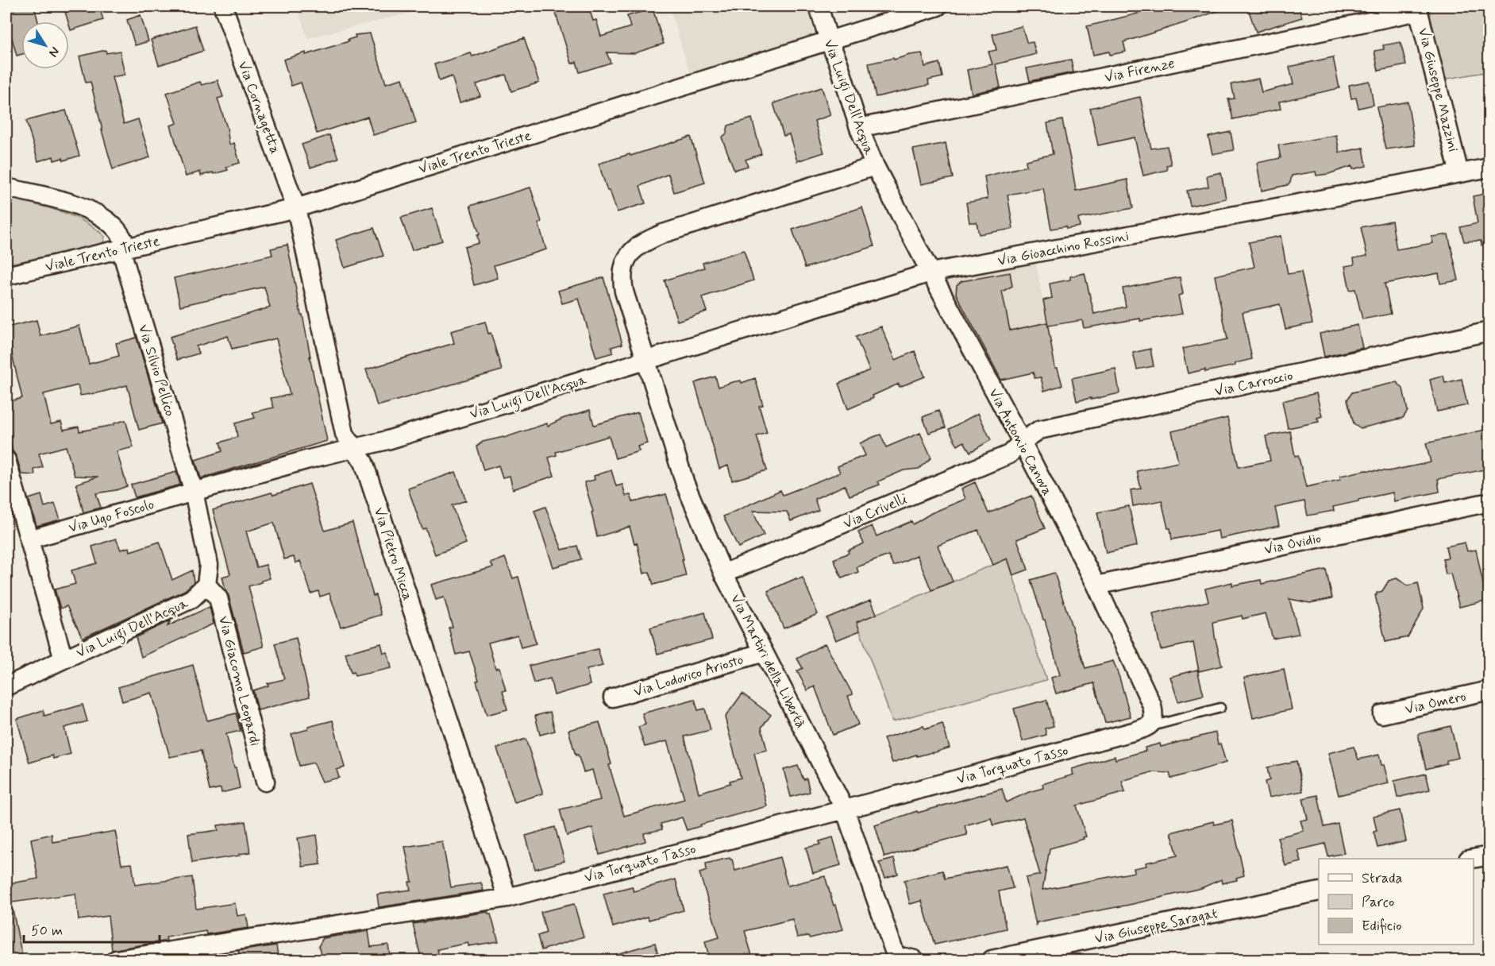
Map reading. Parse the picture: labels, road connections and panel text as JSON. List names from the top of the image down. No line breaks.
{"streets":{"street":["Via Firenze","Via Giuseppe Mazzini","Via Luigi Dell'Acqua","Via Cornagetta","Viale Trento Trieste","Via Gioacchino Rossini","Via Silvio Pellico","Via Carroccio","Via Antonio Canova","Via Crivelli","Via Ugo Foscolo","Via Ovidio","Via Pietro Micca","Via Martiri della Libertà","Via Lodovico Ariosto","Via Giacomo Leopardi","Via Omero","Via Torquato Tasso","Via Giuseppe Saragat"]},"crossings":[["Via Firenze","Via Giuseppe Mazzini"],["Via Firenze","Via Luigi Dell'Acqua"],["Via Giuseppe Mazzini","Via Gioacchino Rossini"],["Via Luigi Dell'Acqua","Viale Trento Trieste"],["Via Luigi Dell'Acqua","Via Gioacchino Rossini"],["Via Luigi Dell'Acqua","Via Silvio Pellico"],["Via Luigi Dell'Acqua","Via Antonio Canova"],["Via Luigi Dell'Acqua","Via Ugo Foscolo"],["Via Luigi Dell'Acqua","Via Pietro Micca"],["Via Luigi Dell'Acqua","Via Martiri della Libertà"],["Via Luigi Dell'Acqua","Via Giacomo Leopardi"],["Via Cornagetta","Viale Trento Trieste"],["Via Cornagetta","Via Pietro Micca"],["Viale Trento Trieste","Via Silvio Pellico"],["Viale Trento Trieste","Via Pietro Micca"],["Via Gioacchino Rossini","Via Antonio Canova"],["Via Gioacchino Rossini","Via Martiri della Libertà"],["Via Silvio Pellico","Via Ugo Foscolo"],["Via Carroccio","Via Antonio Canova"],["Via Carroccio","Via Crivelli"],["Via Antonio Canova","Via Crivelli"],["Via Antonio Canova","Via Ovidio"],["Via Antonio Canova","Via Torquato Tasso"],["Via Crivelli","Via Martiri della Libertà"],["Via Pietro Micca","Via Torquato Tasso"],["Via Martiri della Libertà","Via Lodovico Ariosto"],["Via Martiri della Libertà","Via Torquato Tasso"]],"legend":["Strada","Parco","Edificio"],"scale_bar":"50 m","north":"bottom right"}
